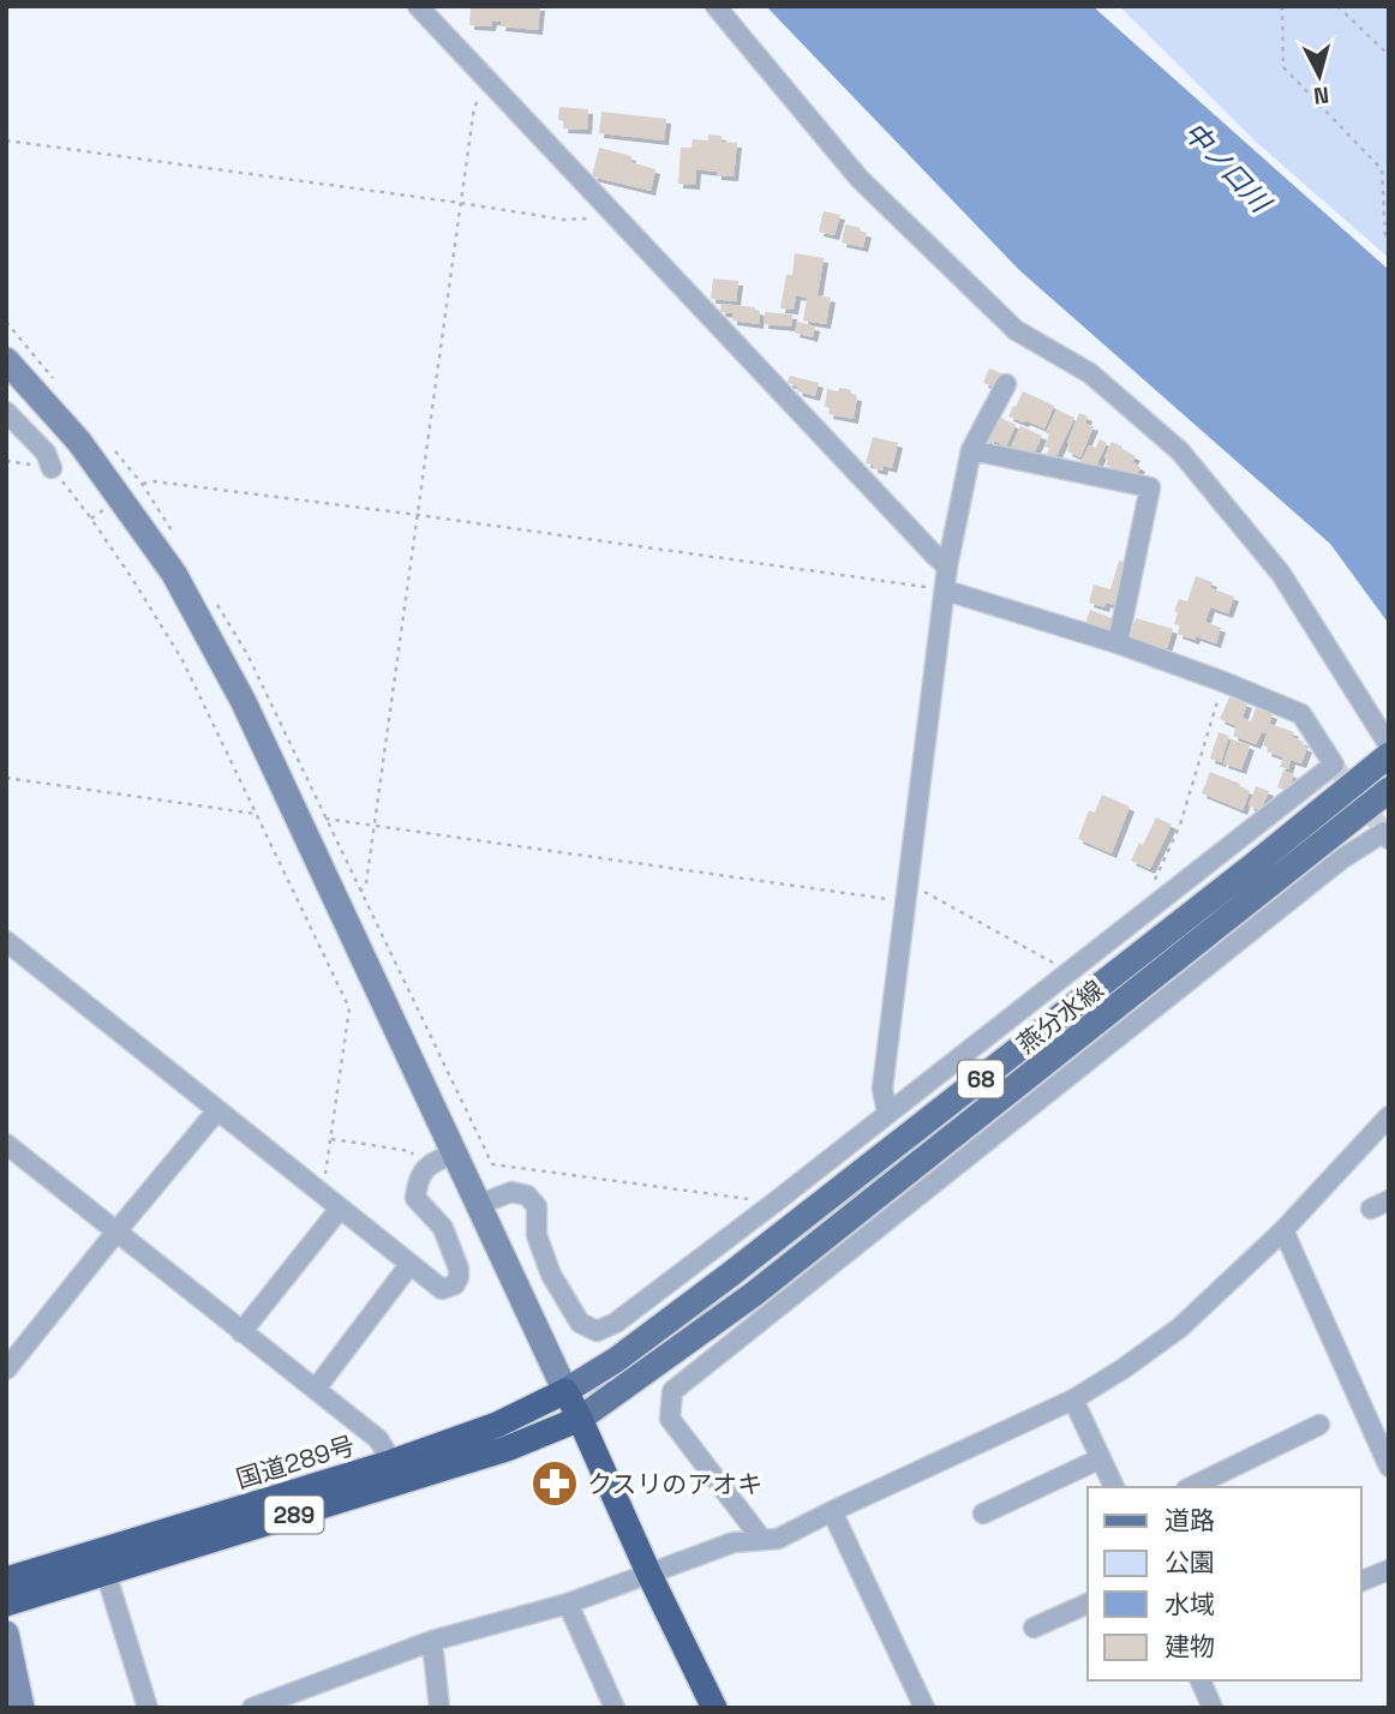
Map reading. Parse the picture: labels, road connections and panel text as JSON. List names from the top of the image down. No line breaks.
{"streets":{"highway":["国道289号","289"],"main road":["燕分水線","68"]},"crossings":[["燕分水線","国道289号"]],"water":["中ノ口川"],"places":{"pharmacy":["クスリのアオキ"]},"legend":["道路","公園","水域","建物"],"north":"bottom"}
